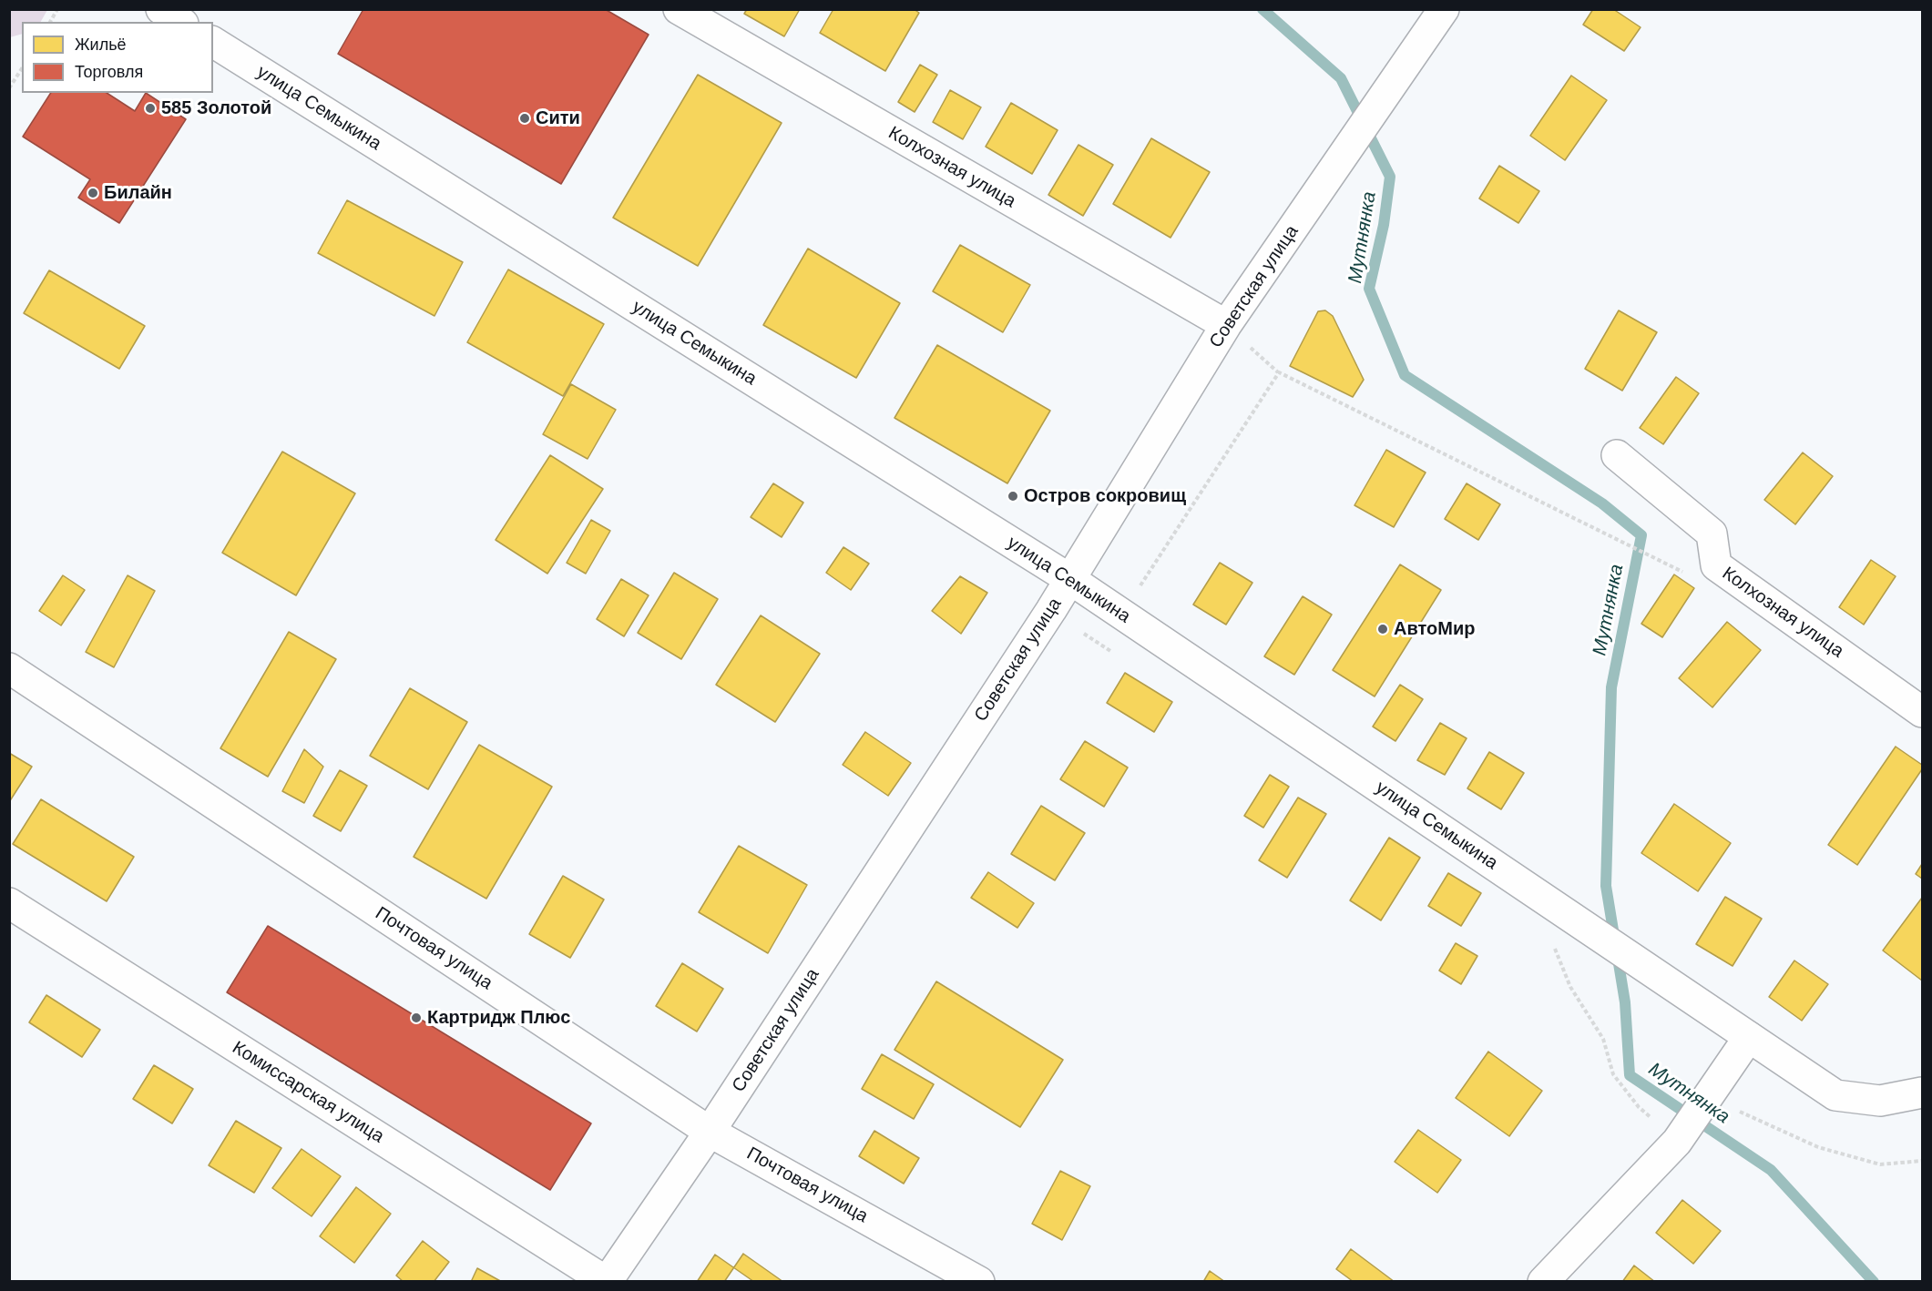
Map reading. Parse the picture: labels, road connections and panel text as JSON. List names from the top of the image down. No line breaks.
{"streets":{"street":["улица Семыкина","Колхозная улица","Советская улица","Почтовая улица","Комиссарская улица"]},"crossings":[["улица Семыкина","Советская улица"],["Колхозная улица","Советская улица"],["Советская улица","Почтовая улица"],["Советская улица","Комиссарская улица"]],"water":["Мутнянка"],"places":["585 Золотой","Сити","Билайн","Остров сокровищ","АвтоМир","Картридж Плюс"],"legend":["Жильё","Торговля"]}
